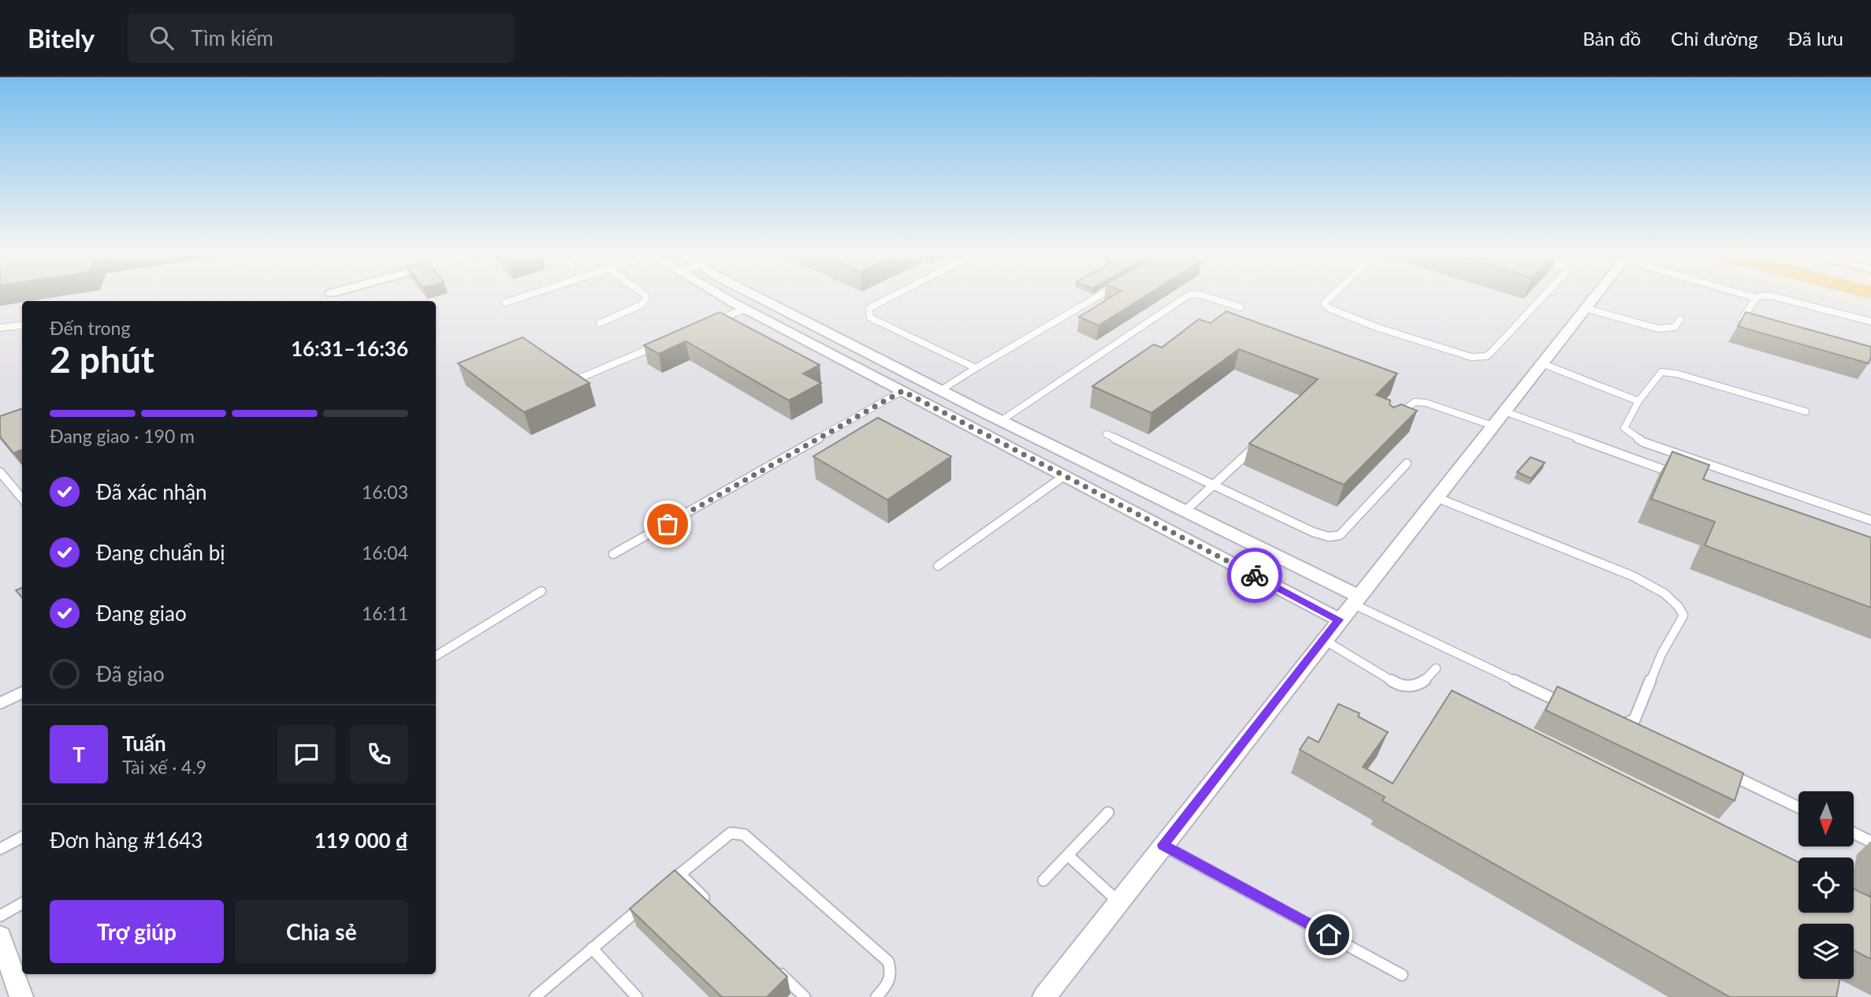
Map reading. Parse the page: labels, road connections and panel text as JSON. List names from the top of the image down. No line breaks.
{"north":"bottom","page":{"header":"Bitely","search":"Tìm kiếm","nav":["Bản đồ","Chỉ đường","Đã lưu"],"heading":["2 phút","Đến trong","16:31–16:36"],"panel":["Tuấn","Tài xế · 4.9","Đơn hàng #1643","119 000 ₫"],"bar":"Đang giao · 190 m","list":[["Đã xác nhận","16:03"],["Đang chuẩn bị","16:04"],["Đang giao","16:11"],"Đã giao"],"round":"T","buttons":["Trợ giúp","Chia sẻ"]}}
